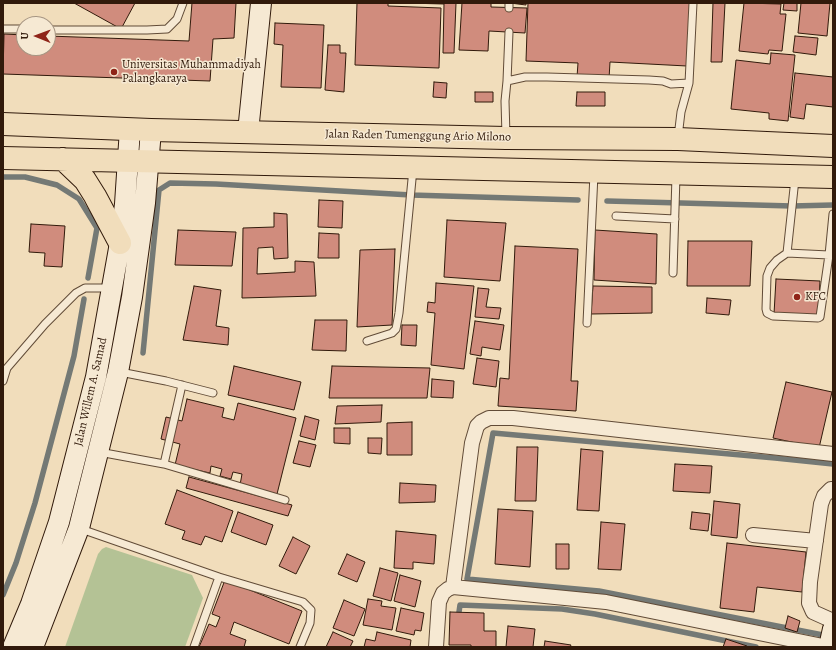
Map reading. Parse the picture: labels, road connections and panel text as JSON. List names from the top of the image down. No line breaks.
{"streets":{"highway":["Jalan Raden Tumenggung Ario Milono"],"main road":["Jalan Willem A. Samad"]},"crossings":[["Jalan Raden Tumenggung Ario Milono","Jalan Willem A. Samad"]],"places":["Universitas Muhammadiyah Palangkaraya","KFC"],"north":"left"}
